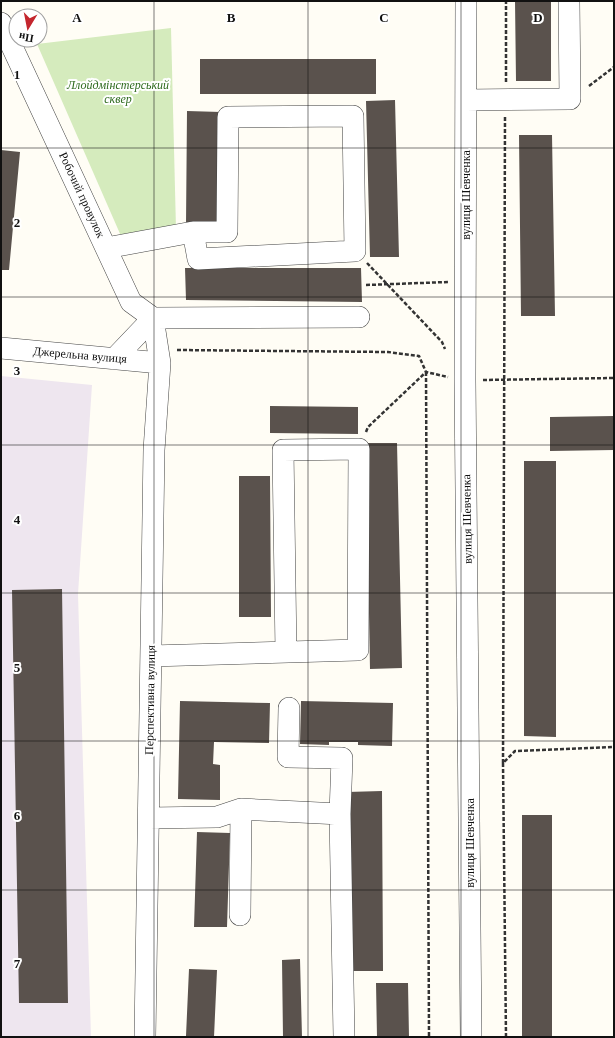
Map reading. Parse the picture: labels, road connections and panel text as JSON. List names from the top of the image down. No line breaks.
{"streets":{"street":["Робочий провулок","вулиця Шевченка","Джерельна вулиця","Перспективна вулиця"]},"crossings":[["Джерельна вулиця","Перспективна вулиця"]],"parks":["Ллойдмінстерський сквер"],"north":"bottom","grid":{"columns":["A","B","C","D"],"rows":["1","2","3","4","5","6","7"]}}
